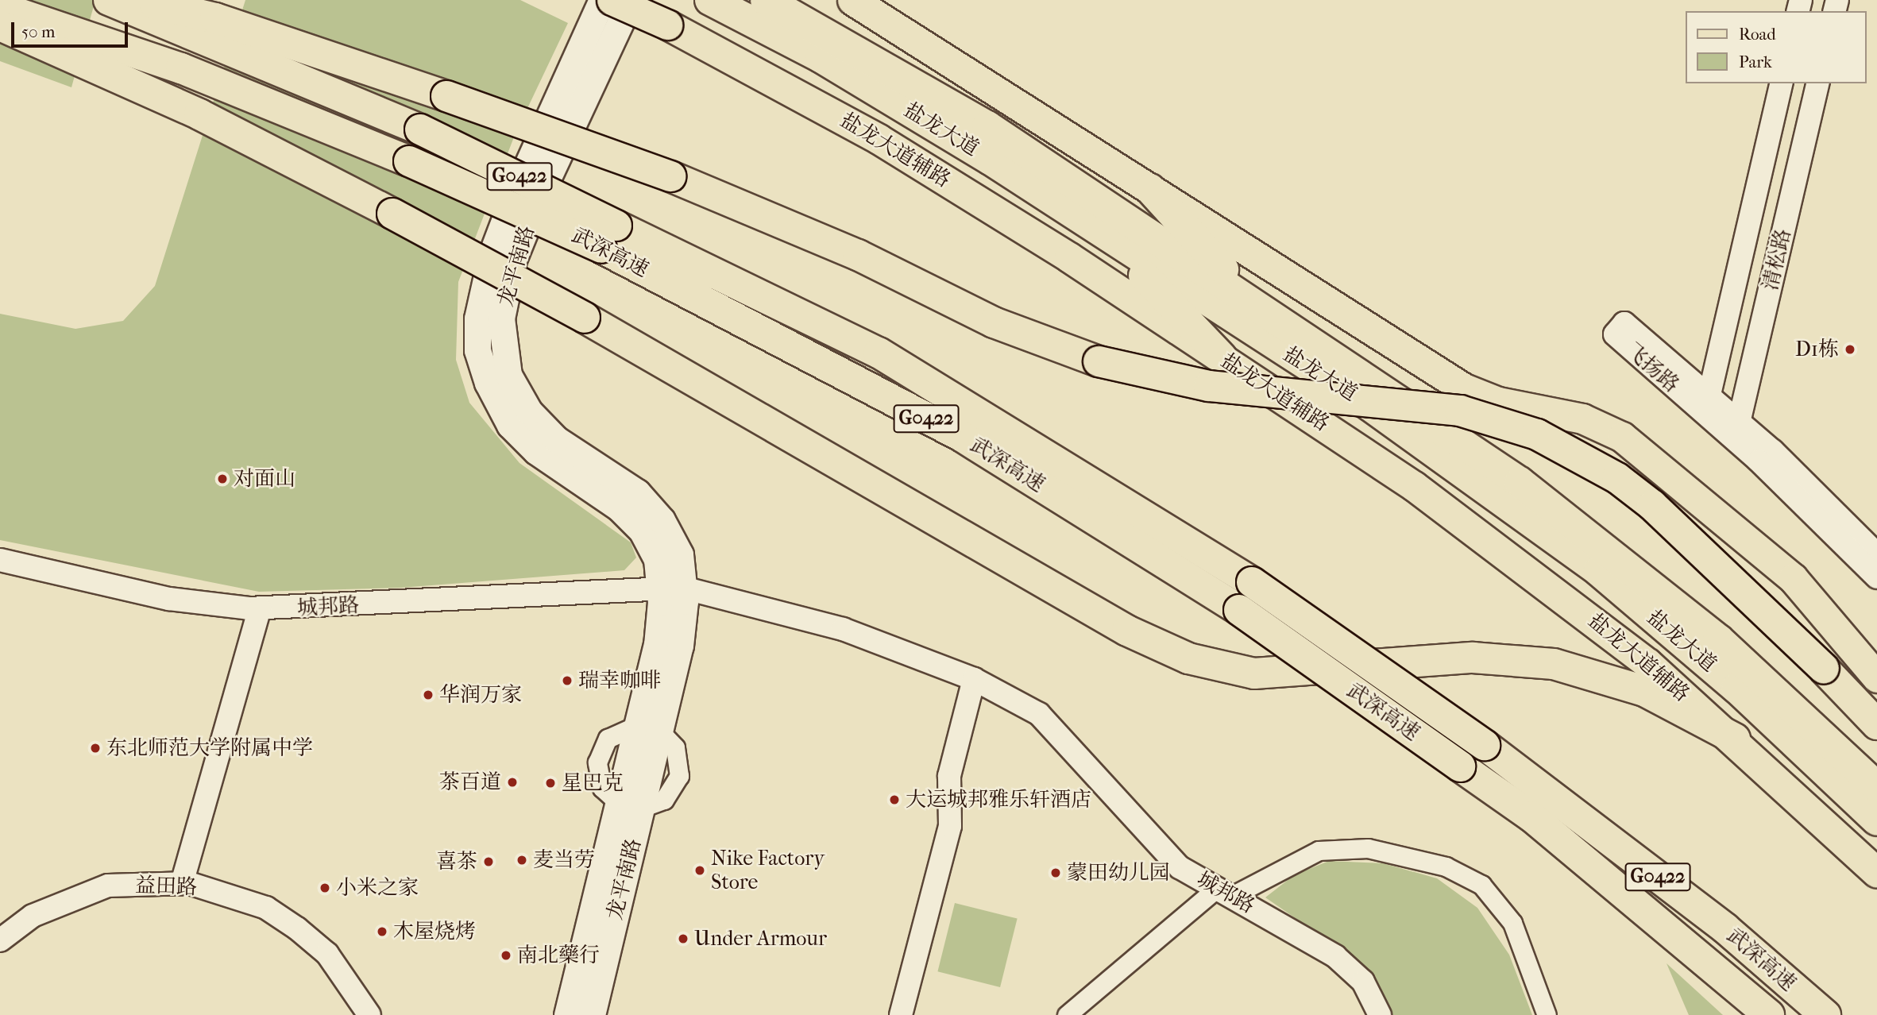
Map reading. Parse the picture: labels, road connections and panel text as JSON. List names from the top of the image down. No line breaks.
{"streets":{"highway":["盐龙大道","G0422","武深高速"],"main road":["盐龙大道辅路","龙平南路"],"street":["清松路","飞扬路","城邦路","益田路"]},"crossings":[["清松路","飞扬路"],["龙平南路","城邦路"]],"places":["D1栋","对面山","瑞幸咖啡","华润万家","东北师范大学附属中学","茶百道","星巴克","大运城邦雅乐轩酒店","麦当劳","喜茶","Nike Factory Store","蒙田幼儿园","小米之家","木屋烧烤","Under Armour","南北藥行"],"legend":["Road","Park"],"scale_bar":"50 m"}
